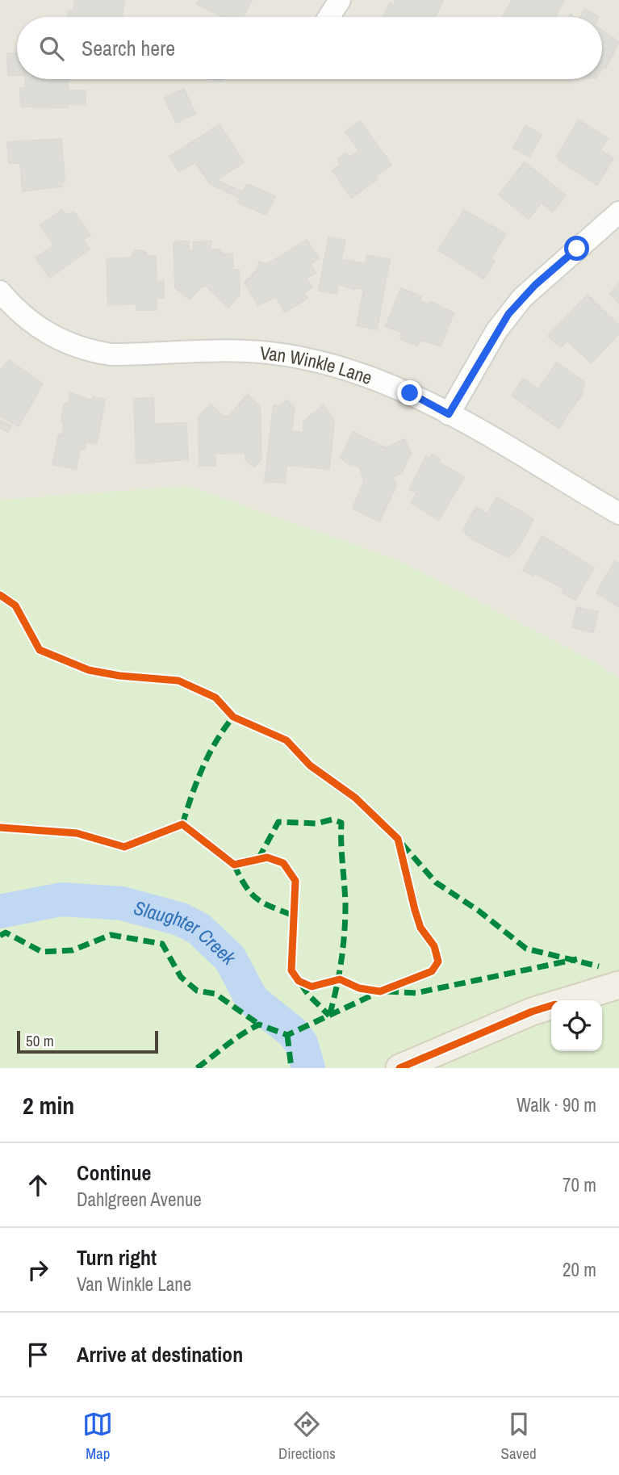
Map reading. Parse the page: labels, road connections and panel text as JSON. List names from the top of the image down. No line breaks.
{"streets":{"street":["Van Winkle Lane"]},"water":["Slaughter Creek"],"scale_bar":"50 m","page":{"search":"Search here","scale":"50 m","heading":["2 min","Walk · 90 m"],"list":[["Continue","Dahlgreen Avenue","70 m"],["Turn right","Van Winkle Lane","20 m"],"Arrive at destination"],"nav":["Map","Directions","Saved"]}}
